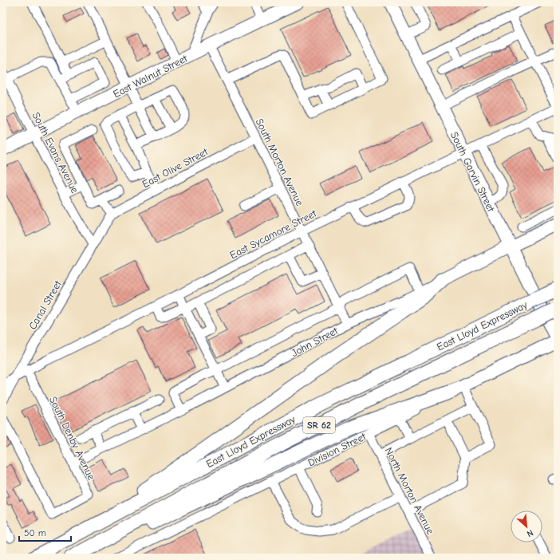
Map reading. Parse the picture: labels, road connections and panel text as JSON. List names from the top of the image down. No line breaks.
{"streets":{"highway":["East Lloyd Expressway","SR 62"],"main road":["East Walnut Street","South Garvin Street","John Street","Division Street"],"street":["South Evans Avenue","South Morton Avenue","East Olive Street","East Sycamore Street","Canal Street","South Denby Avenue","North Morton Avenue"]},"crossings":[["East Walnut Street","South Evans Avenue"],["East Walnut Street","South Morton Avenue"],["South Evans Avenue","Canal Street"],["South Morton Avenue","East Olive Street"],["South Morton Avenue","East Sycamore Street"],["South Morton Avenue","John Street"],["East Olive Street","Canal Street"],["South Garvin Street","East Sycamore Street"],["South Garvin Street","John Street"],["South Garvin Street","Division Street"],["East Sycamore Street","Canal Street"],["East Sycamore Street","South Denby Avenue"],["John Street","South Denby Avenue"],["Division Street","North Morton Avenue"]],"scale_bar":"50 m","north":"bottom right"}
